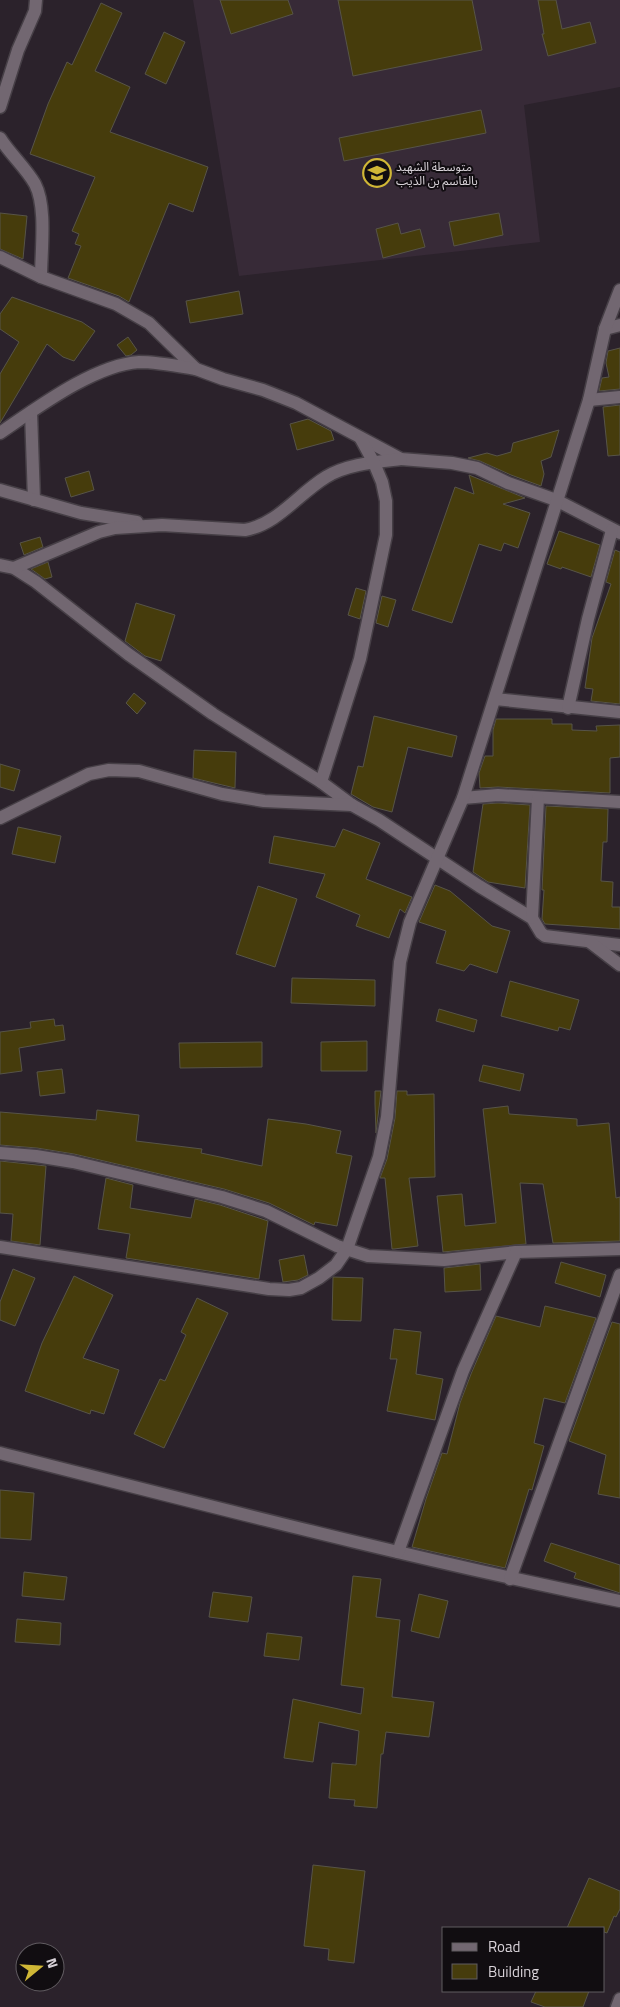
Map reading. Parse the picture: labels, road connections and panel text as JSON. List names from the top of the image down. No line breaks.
{"places":{"school or university":["متوسطة الشهيد بالقاسم بن الذيب"]},"legend":["Road","Building"],"north":"right"}
